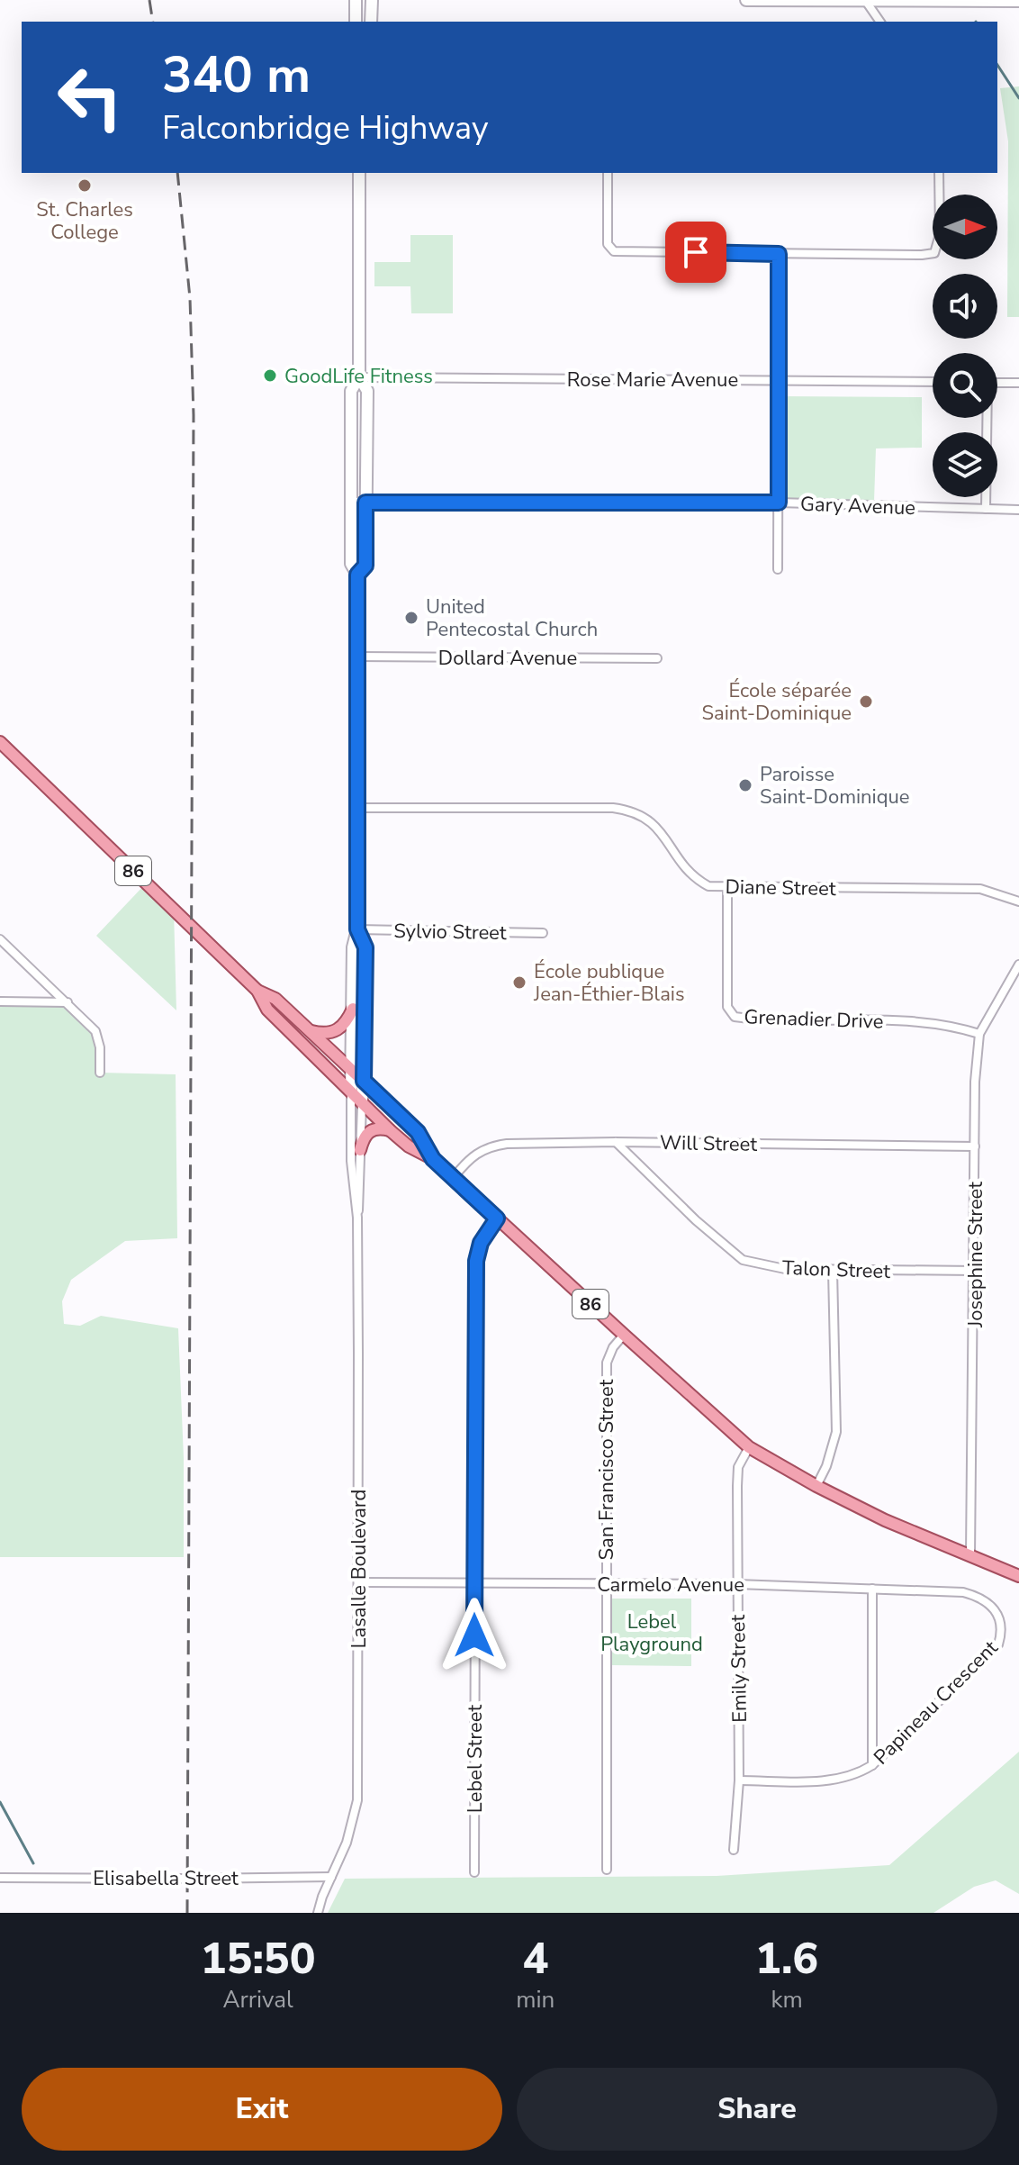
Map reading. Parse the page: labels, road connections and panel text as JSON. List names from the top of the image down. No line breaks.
{"streets":{"main road":["86","Lasalle Boulevard"],"street":["Rose Marie Avenue","Gary Avenue","Dollard Avenue","Diane Street","Sylvio Street","Grenadier Drive","Will Street","Josephine Street","Talon Street","San Francisco Street","Carmelo Avenue","Emily Street","Papineau Crescent","Lebel Street","Elisabella Street"]},"crossings":[["Rose Marie Avenue","Lasalle Boulevard"],["Gary Avenue","Lasalle Boulevard"],["Dollard Avenue","Lasalle Boulevard"],["86","Will Street"],["86","Josephine Street"],["86","San Francisco Street"],["86","Lasalle Boulevard"],["86","Emily Street"],["86","Lebel Street"],["Diane Street","Grenadier Drive"],["Diane Street","Lasalle Boulevard"],["Sylvio Street","Lasalle Boulevard"],["Grenadier Drive","Josephine Street"],["Will Street","Josephine Street"],["Will Street","Talon Street"],["Josephine Street","Talon Street"],["San Francisco Street","Carmelo Avenue"],["Lasalle Boulevard","Carmelo Avenue"],["Lasalle Boulevard","Elisabella Street"],["Carmelo Avenue","Emily Street"],["Carmelo Avenue","Papineau Crescent"],["Carmelo Avenue","Lebel Street"],["Emily Street","Papineau Crescent"]],"parks":["Lebel Playground"],"places":["St. Charles College","GoodLife Fitness","United Pentecostal Church","École séparée Saint-Dominique","Paroisse Saint-Dominique","École publique Jean-Éthier-Blais"],"north":"right","page":{"turn":["340 m","Falconbridge Highway"],"eta":["15:50","Arrival","4","min","1.6","km"],"buttons":["Exit","Share"]}}
